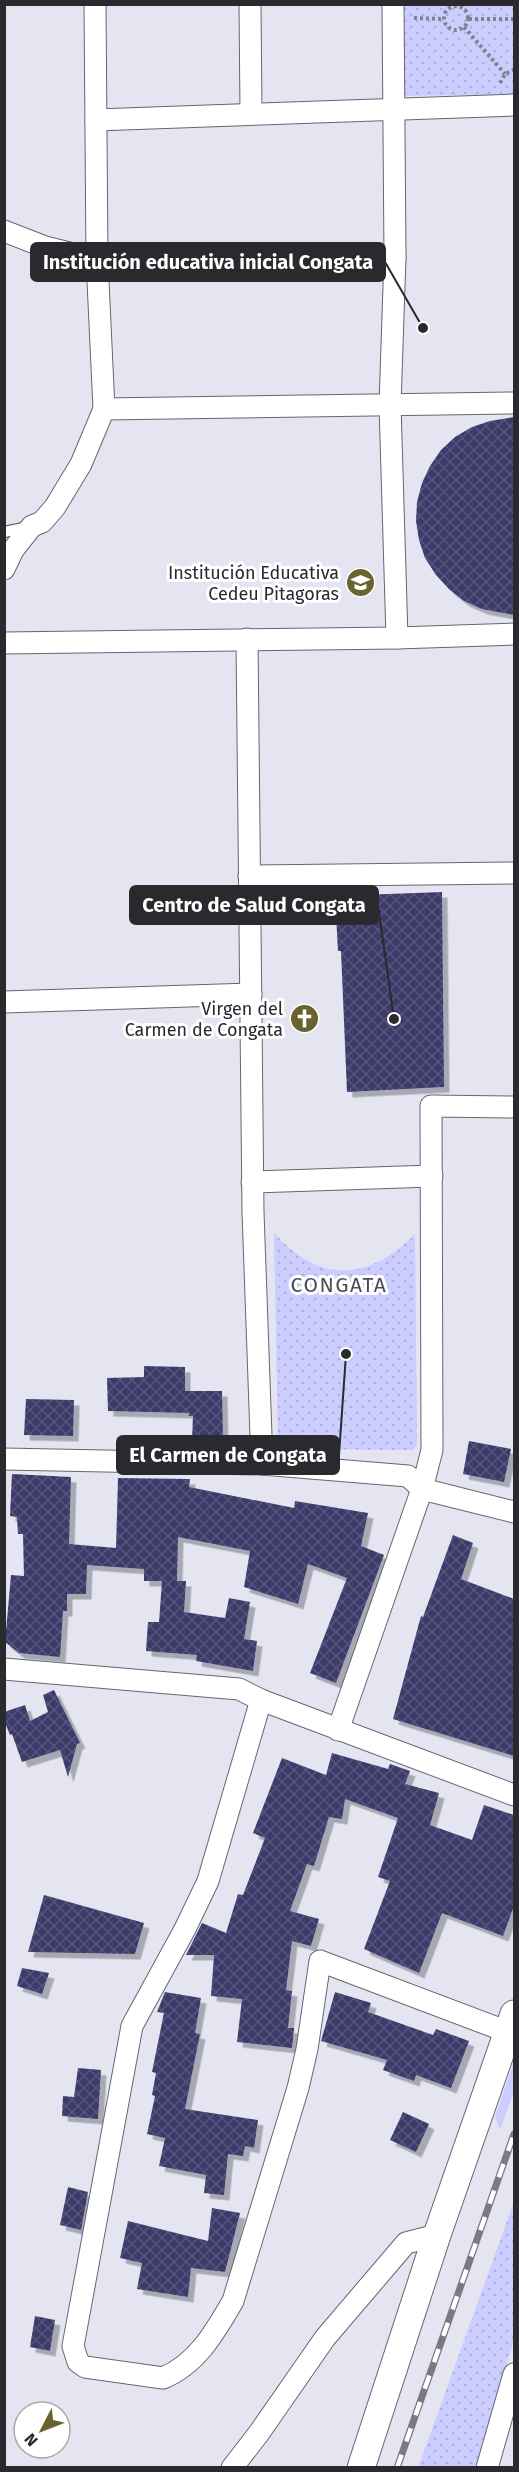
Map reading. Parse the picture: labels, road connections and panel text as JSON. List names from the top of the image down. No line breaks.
{"districts":["CONGATA"],"places":{"other":["Institución educativa inicial Congata","Centro de Salud Congata","El Carmen de Congata"],"school or university":["Institución Educativa Cedeu Pitagoras"],"church":["Virgen del Carmen de Congata"]},"north":"bottom left"}
